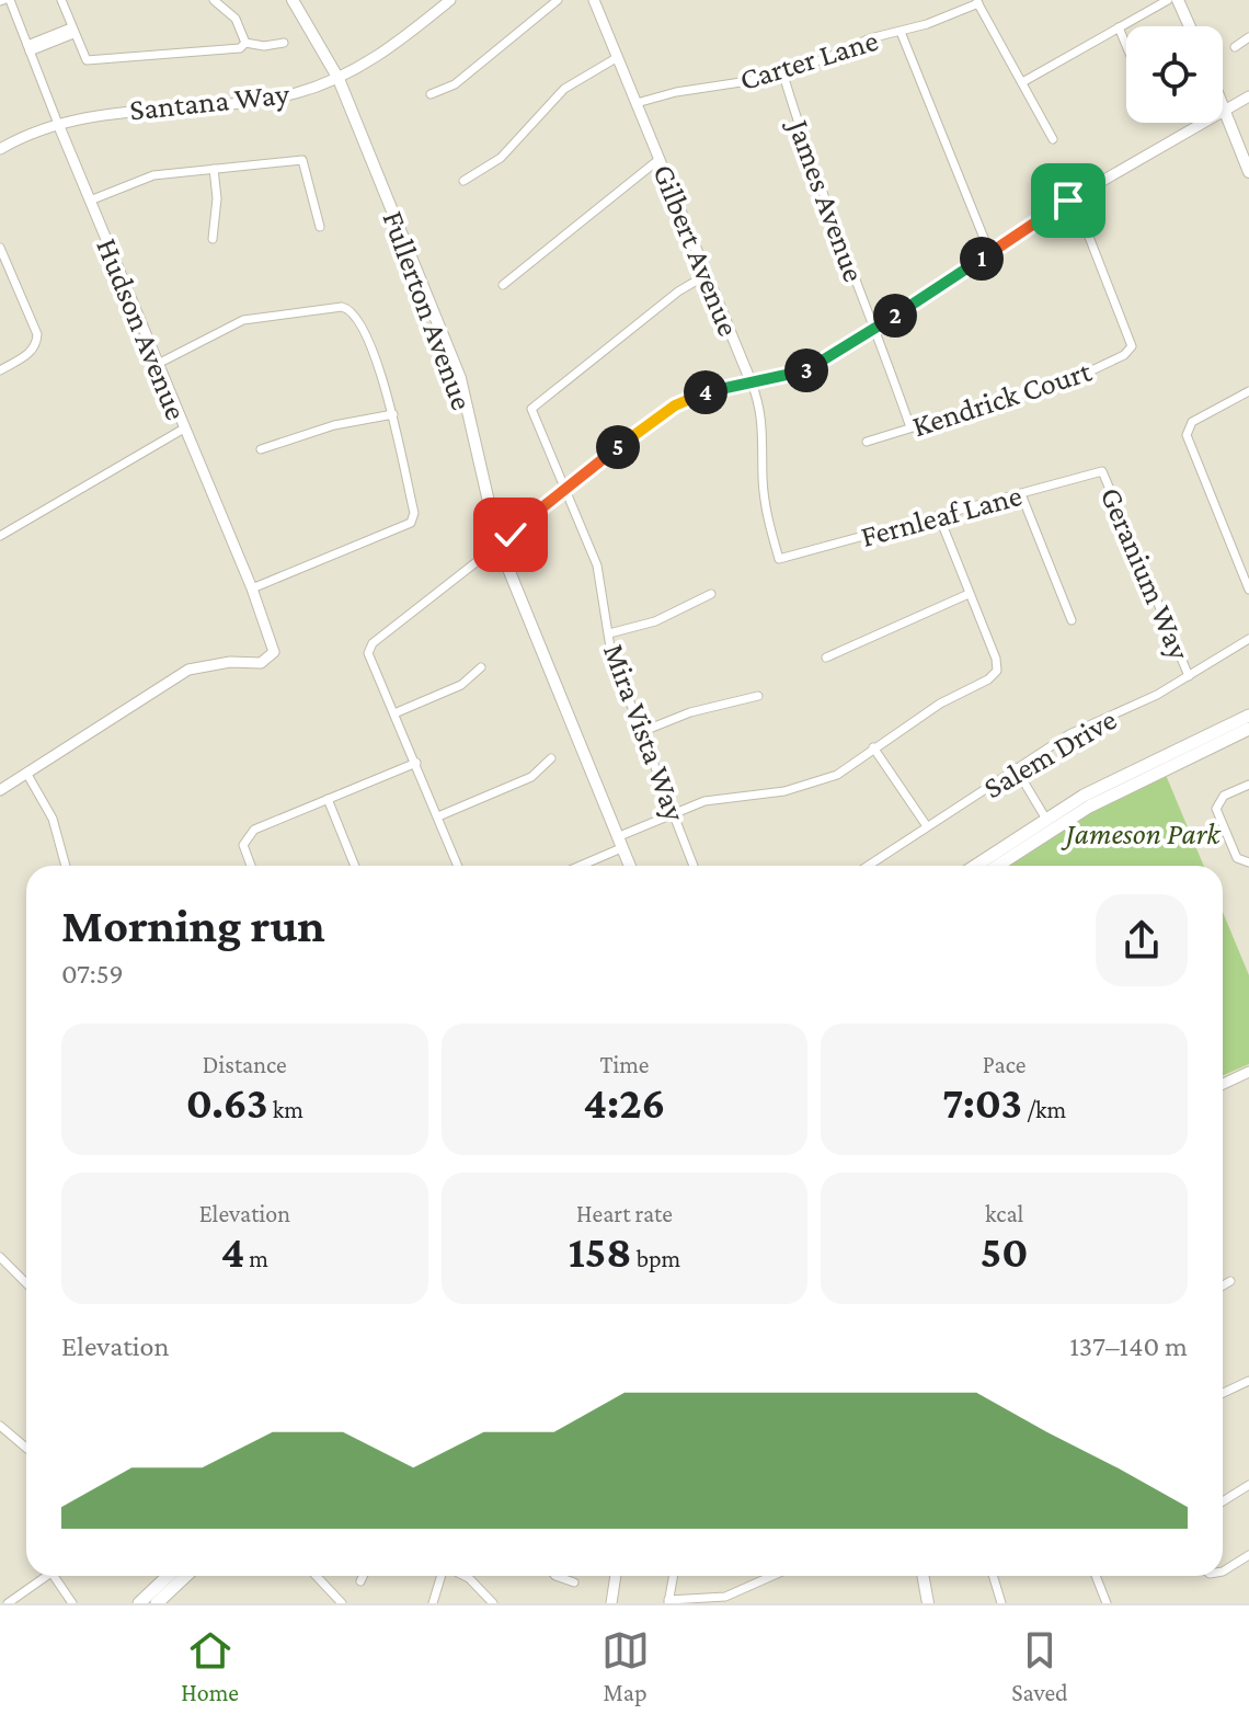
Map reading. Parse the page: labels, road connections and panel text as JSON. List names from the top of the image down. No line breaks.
{"streets":{"main road":["Fullerton Avenue"],"street":["Carter Lane","Santana Way","James Avenue","Gilbert Avenue","Hudson Avenue","Kendrick Court","Fernleaf Lane","Geranium Way","Mira Vista Way","Salem Drive"]},"crossings":[["Carter Lane","James Avenue"],["Carter Lane","Gilbert Avenue"],["Santana Way","Fullerton Avenue"],["Santana Way","Hudson Avenue"],["James Avenue","Kendrick Court"],["Gilbert Avenue","Fernleaf Lane"],["Gilbert Avenue","Mira Vista Way"],["Fernleaf Lane","Geranium Way"],["Geranium Way","Salem Drive"]],"parks":["Jameson Park"],"page":{"pins":["1","2","3","4","5"],"heading":["Morning run","07:59"],"stats":[["Distance","0.63 km"],["Time","4:26"],["Pace","7:03 /km"],["Elevation","4 m"],["Heart rate","158 bpm"],["kcal","50"]],"chart":["Elevation","137–140 m"],"tabs":["Home","Map","Saved"]}}
